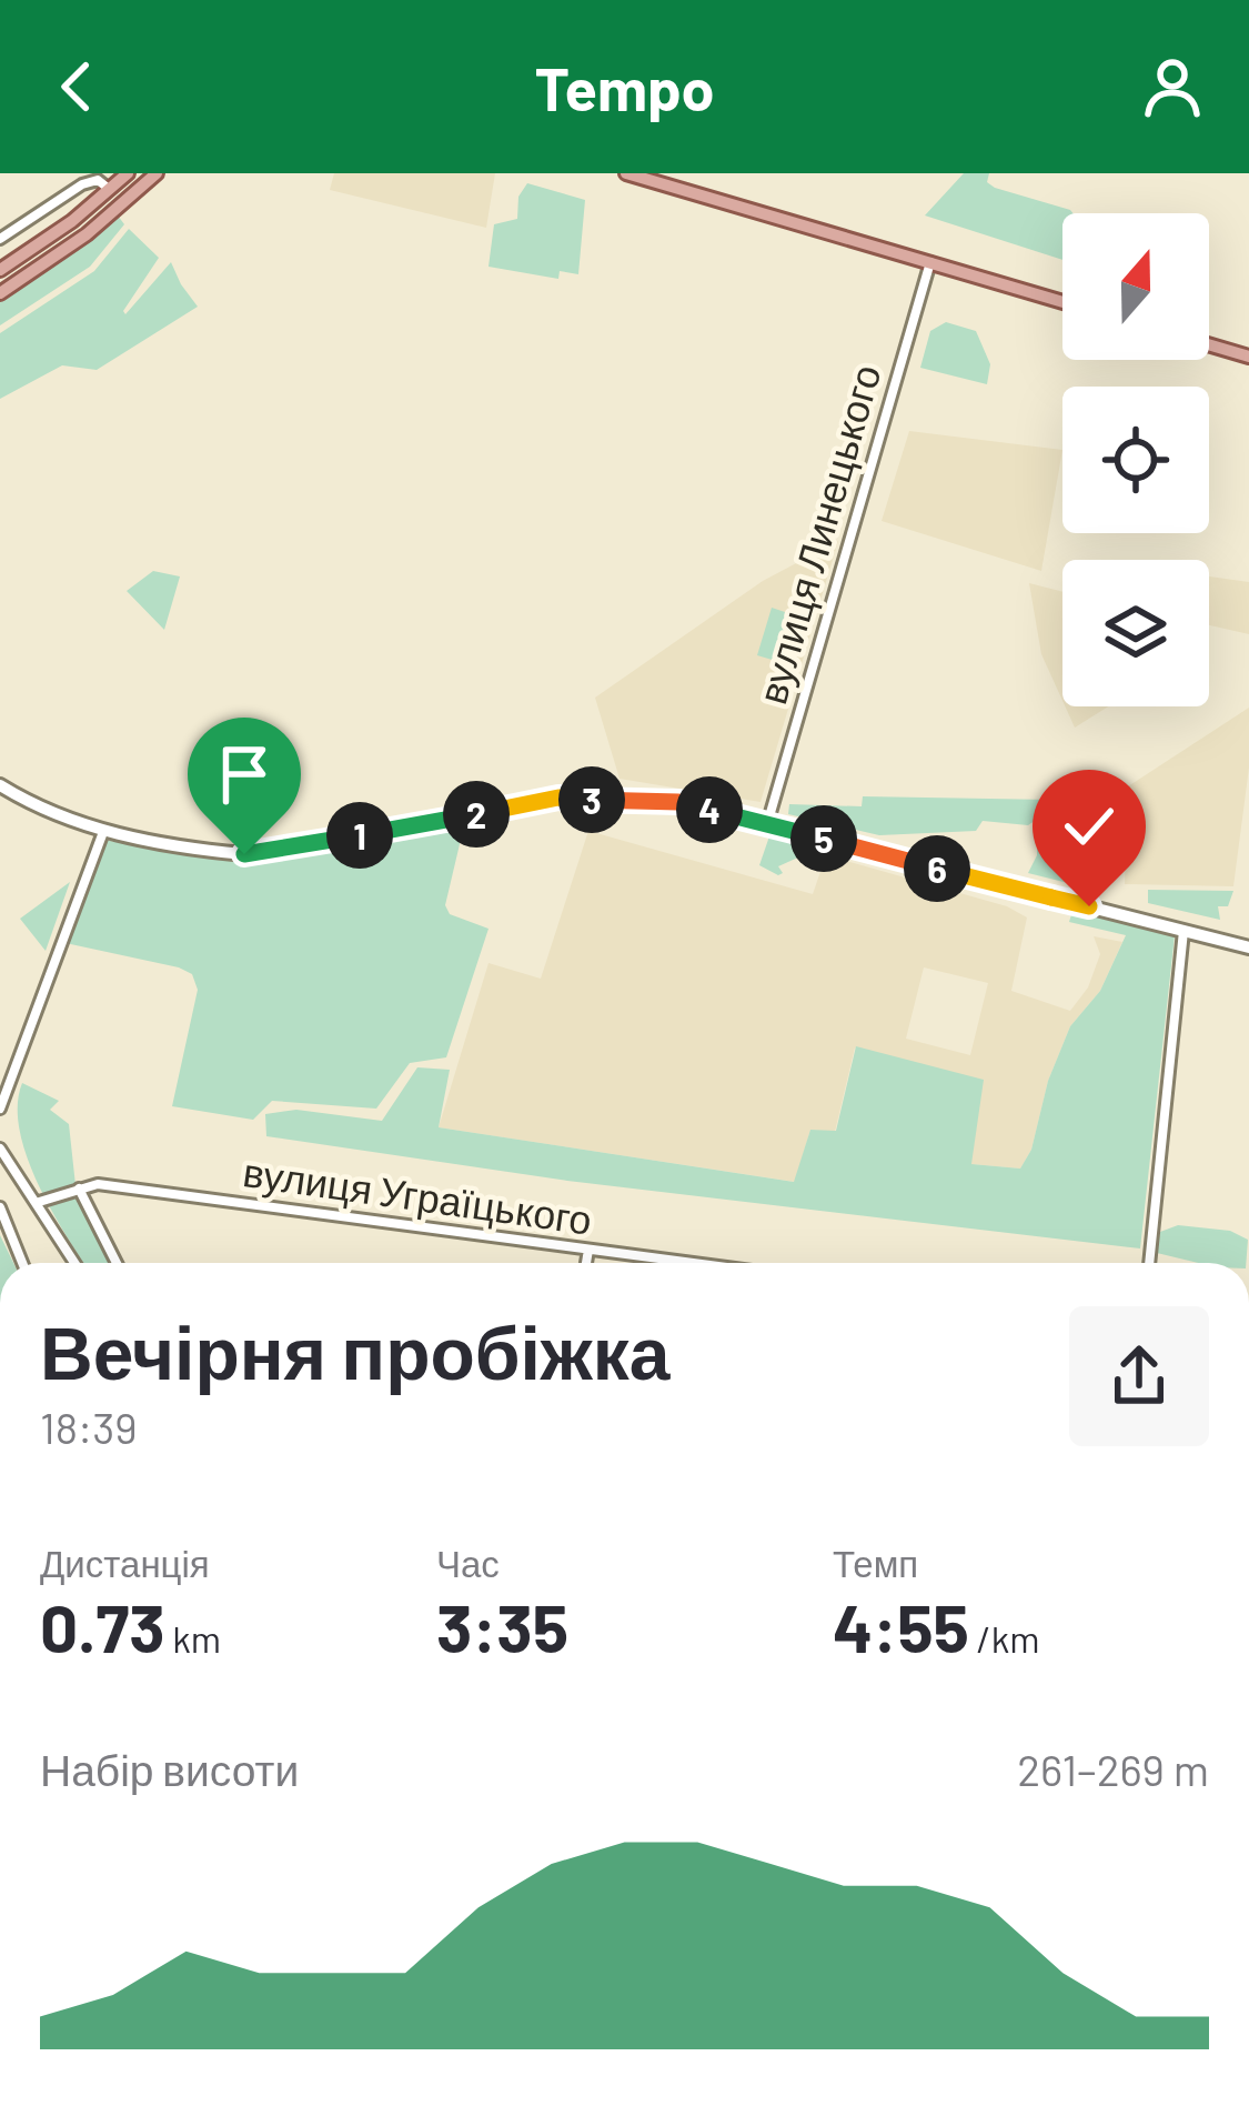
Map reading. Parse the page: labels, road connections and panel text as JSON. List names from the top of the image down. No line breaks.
{"streets":{"street":["вулиця Линецького","вулиця Уграїцького"]},"north":"top","page":{"header":"Tempo","pins":["3","4","2","1","5","6"],"heading":["Вечірня пробіжка","18:39"],"stats":[["Дистанція","0.73 km"],["Час","3:35"],["Темп","4:55 /km"]],"chart":["Набір висоти","261–269 m"]}}
